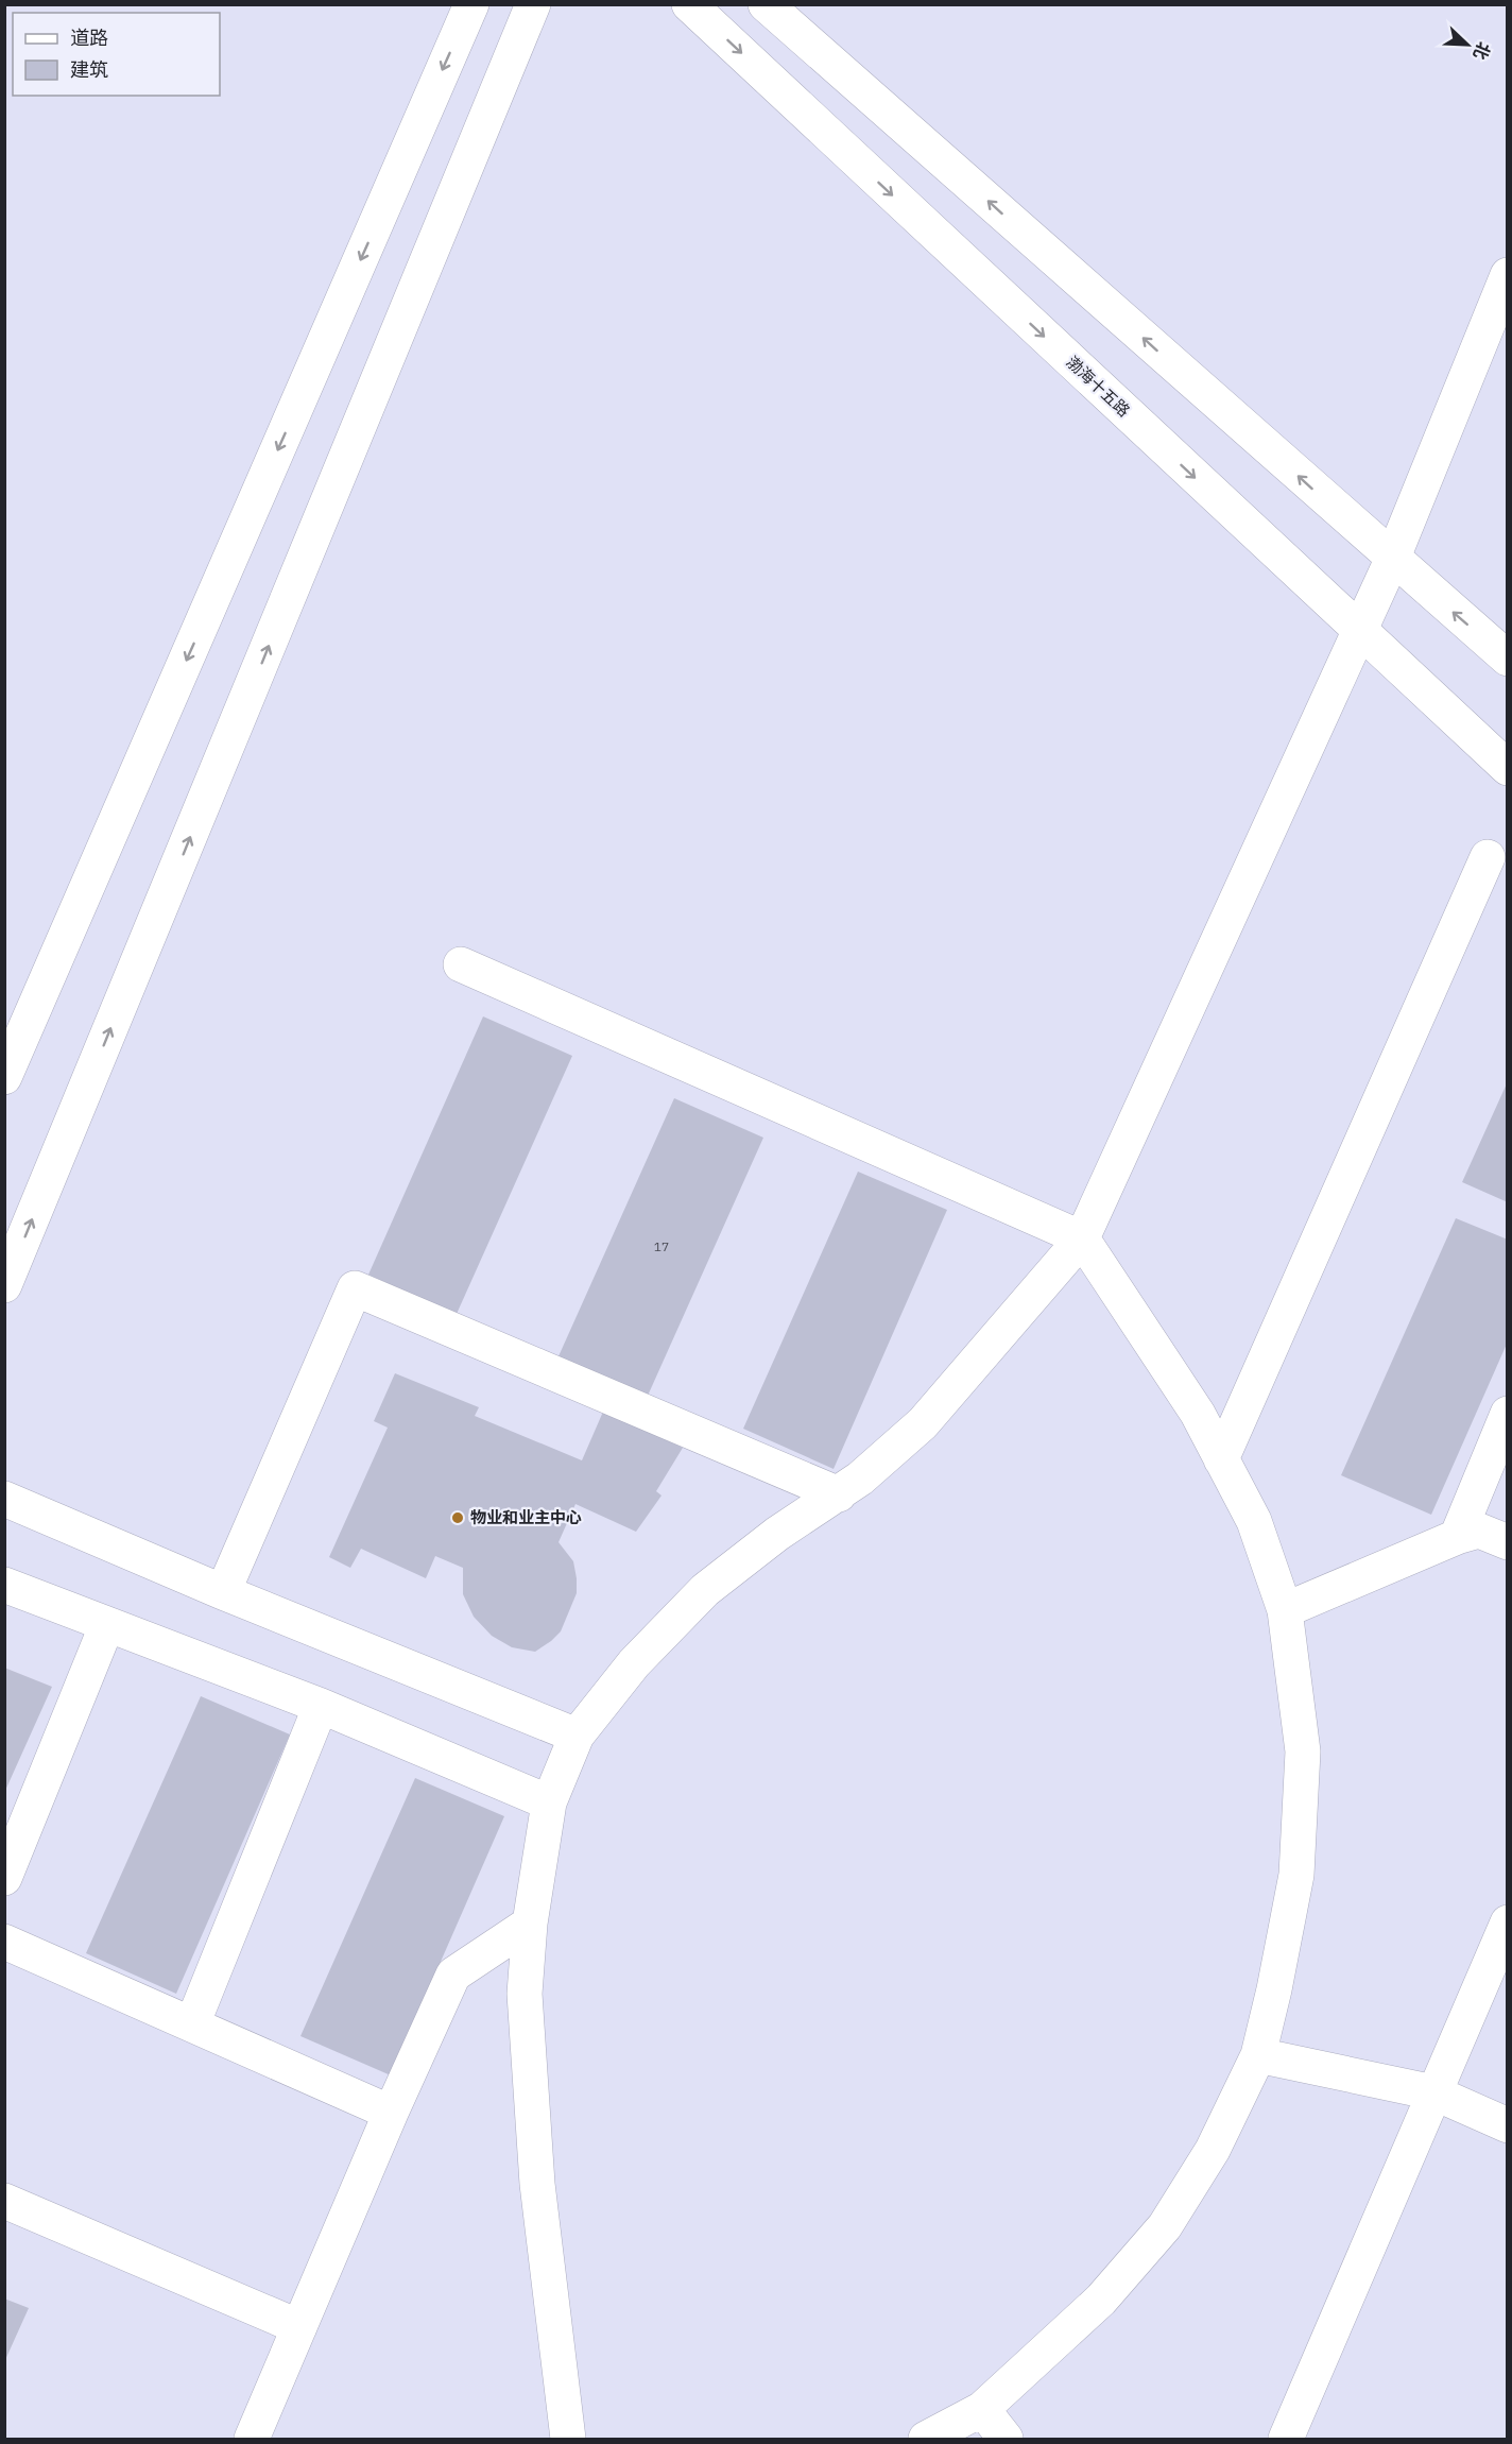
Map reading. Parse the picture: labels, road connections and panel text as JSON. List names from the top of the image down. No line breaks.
{"streets":{"street":["渤海十五路"]},"places":["物业和业主中心"],"house_numbers":["17"],"legend":["道路","建筑"],"north":"bottom right"}
